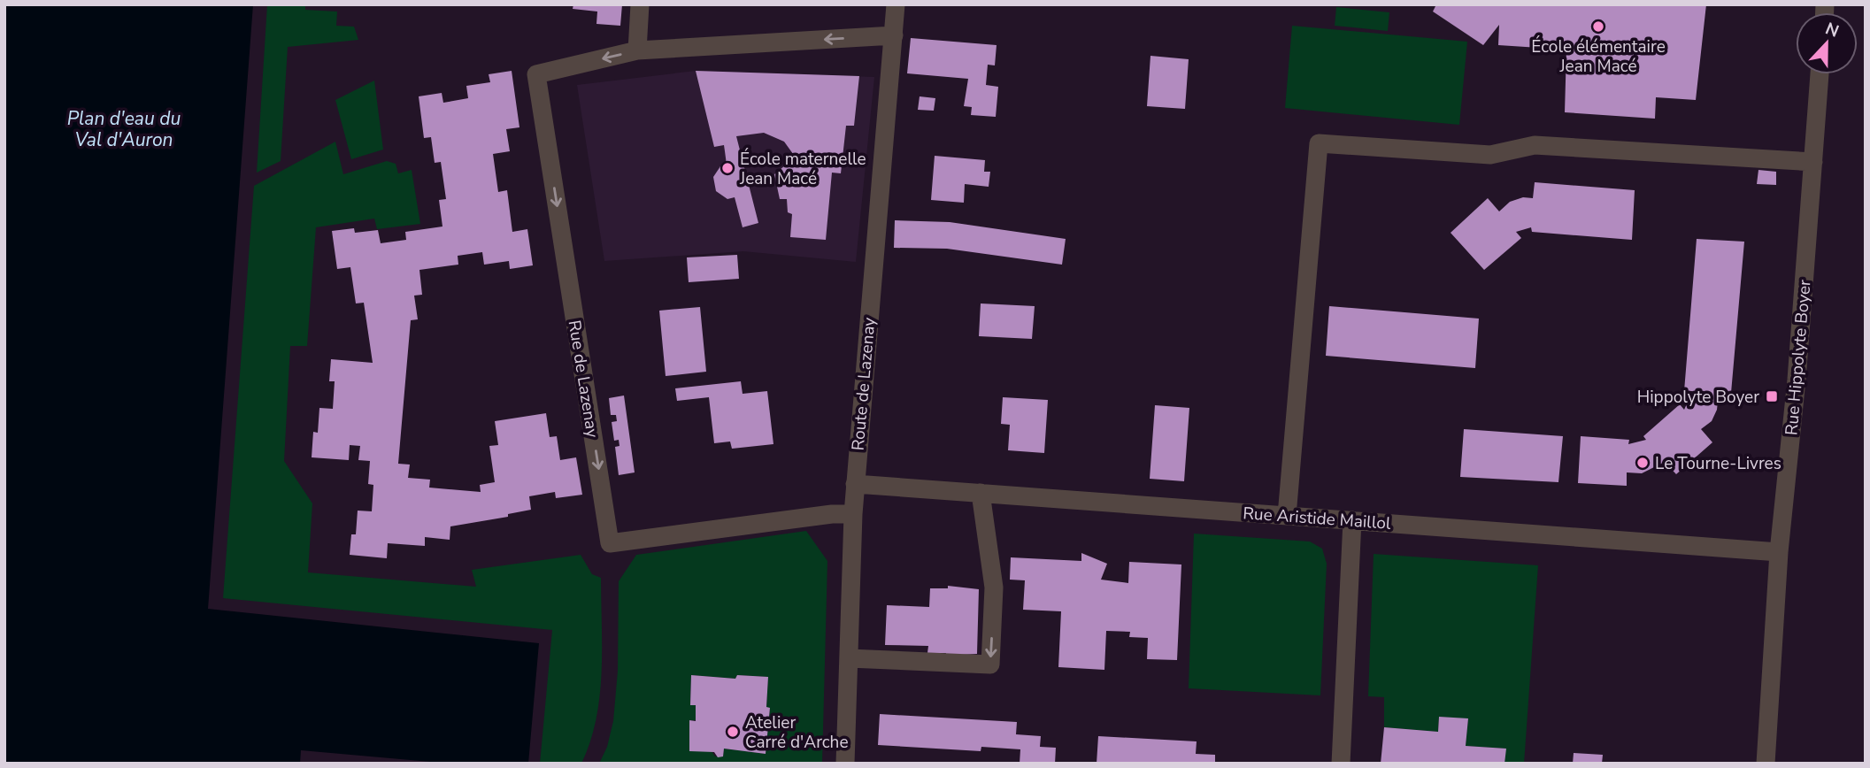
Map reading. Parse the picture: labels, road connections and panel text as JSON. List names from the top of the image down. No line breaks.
{"streets":{"street":["Rue Hippolyte Boyer","Rue de Lazenay","Route de Lazenay","Rue Aristide Maillol"]},"crossings":[["Rue Hippolyte Boyer","Rue Aristide Maillol"],["Rue de Lazenay","Route de Lazenay"],["Route de Lazenay","Rue Aristide Maillol"]],"water":["Plan d'eau du Val d'Auron"],"places":{"other":["École élémentaire Jean Macé","École maternelle Jean Macé","Le Tourne-Livres","Atelier Carré d'Arche"],"transit":["Hippolyte Boyer"]},"north":"top"}
